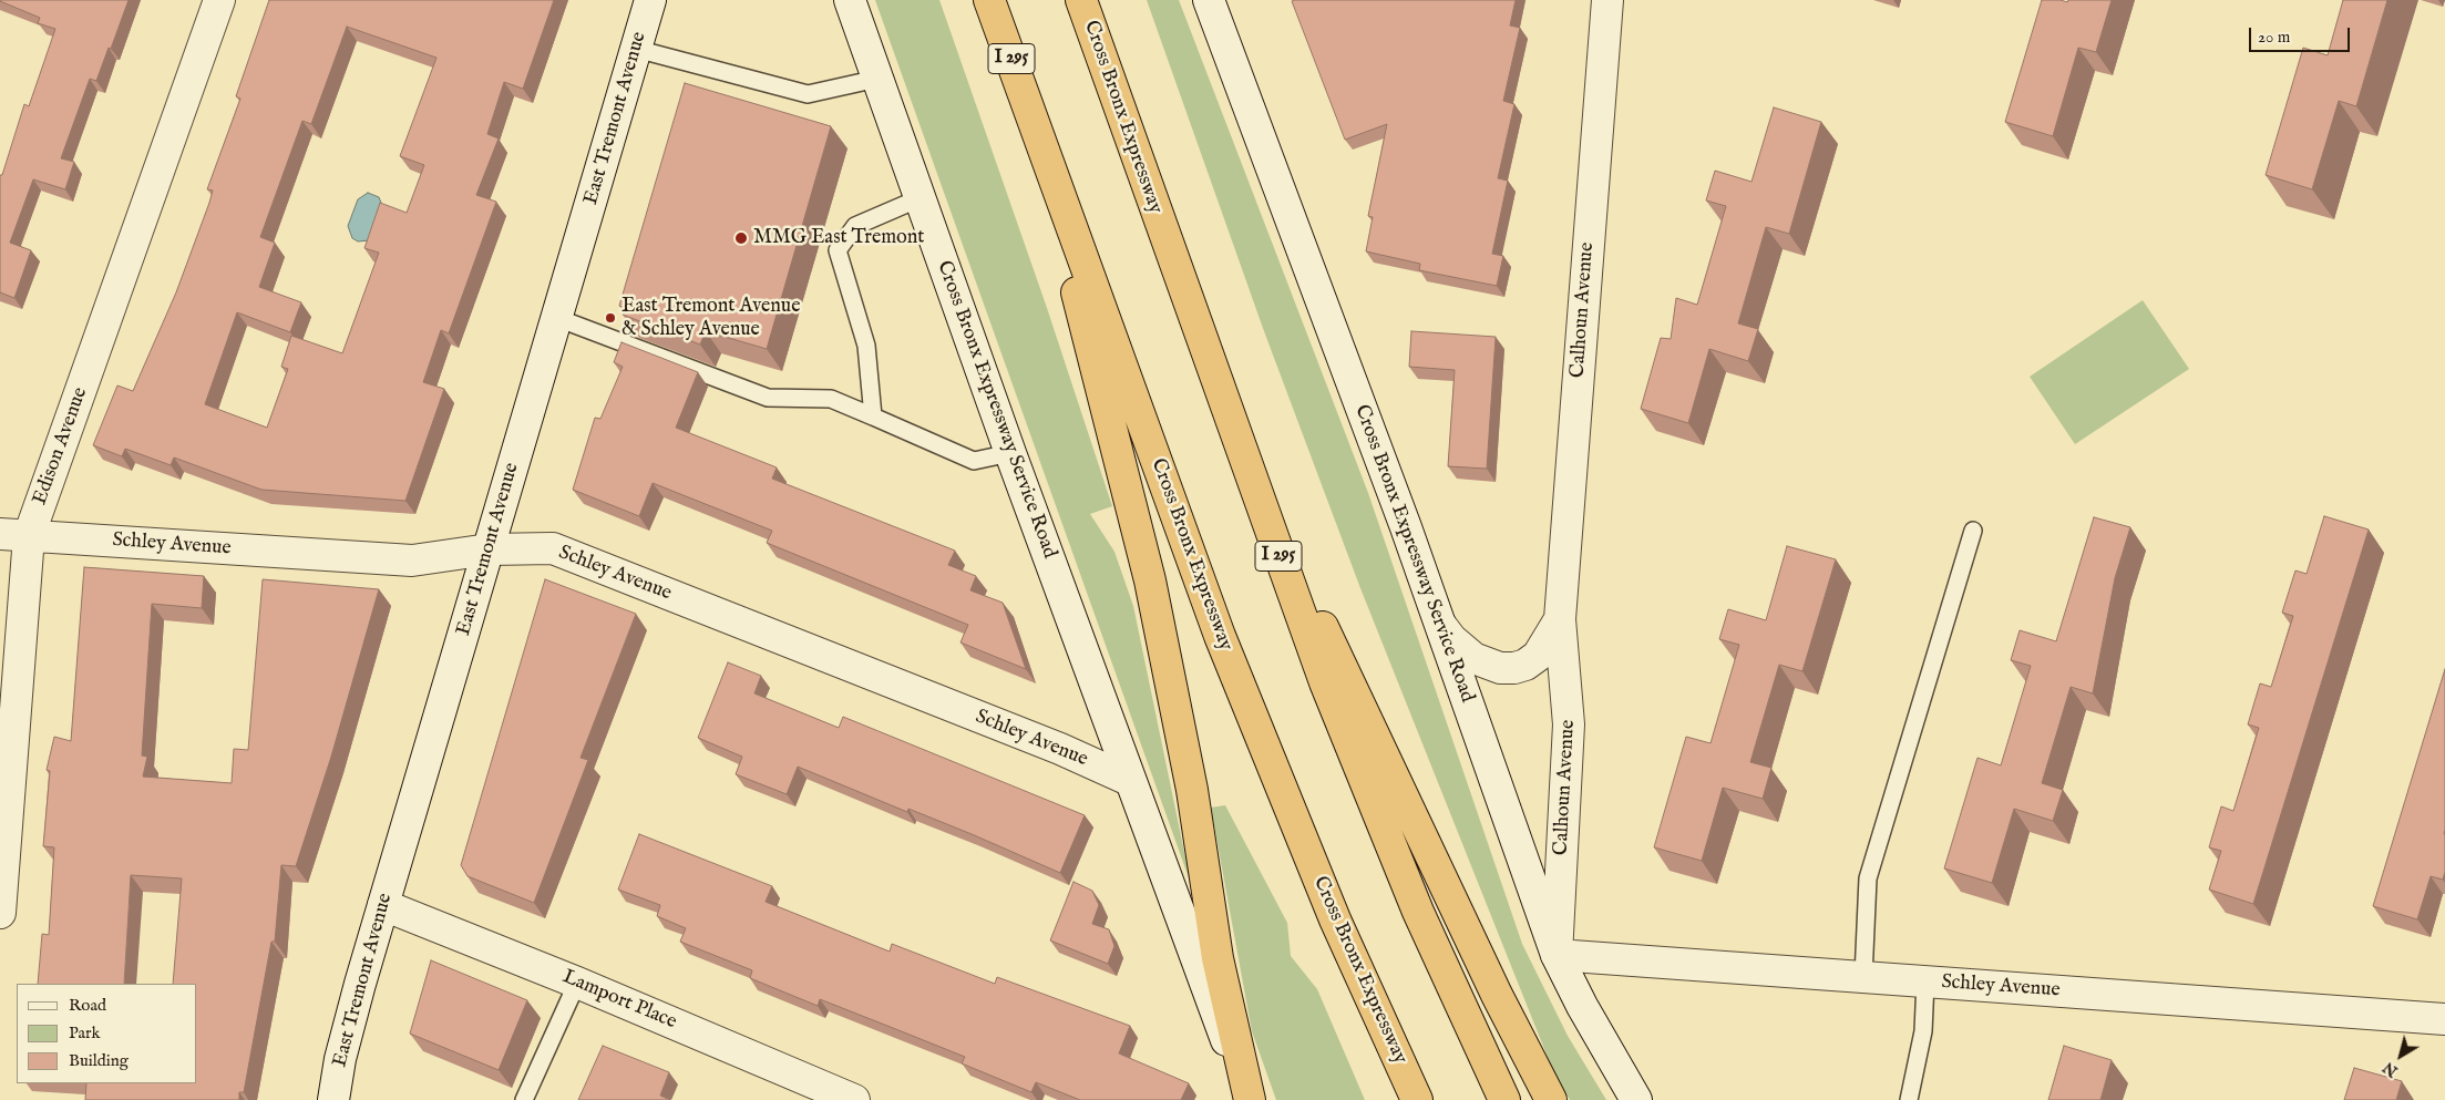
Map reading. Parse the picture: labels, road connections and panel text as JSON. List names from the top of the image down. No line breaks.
{"streets":{"highway":["I 295","Cross Bronx Expressway"],"street":["East Tremont Avenue","Calhoun Avenue","Cross Bronx Expressway Service Road","Edison Avenue","Schley Avenue","Lamport Place"]},"crossings":[["East Tremont Avenue","Schley Avenue"],["East Tremont Avenue","Lamport Place"],["Calhoun Avenue","Cross Bronx Expressway Service Road"],["Calhoun Avenue","Schley Avenue"],["Cross Bronx Expressway Service Road","Schley Avenue"],["Edison Avenue","Schley Avenue"]],"places":["MMG East Tremont","East Tremont Avenue & Schley Avenue"],"legend":["Road","Park","Building"],"scale_bar":"20 m","north":"bottom left"}
